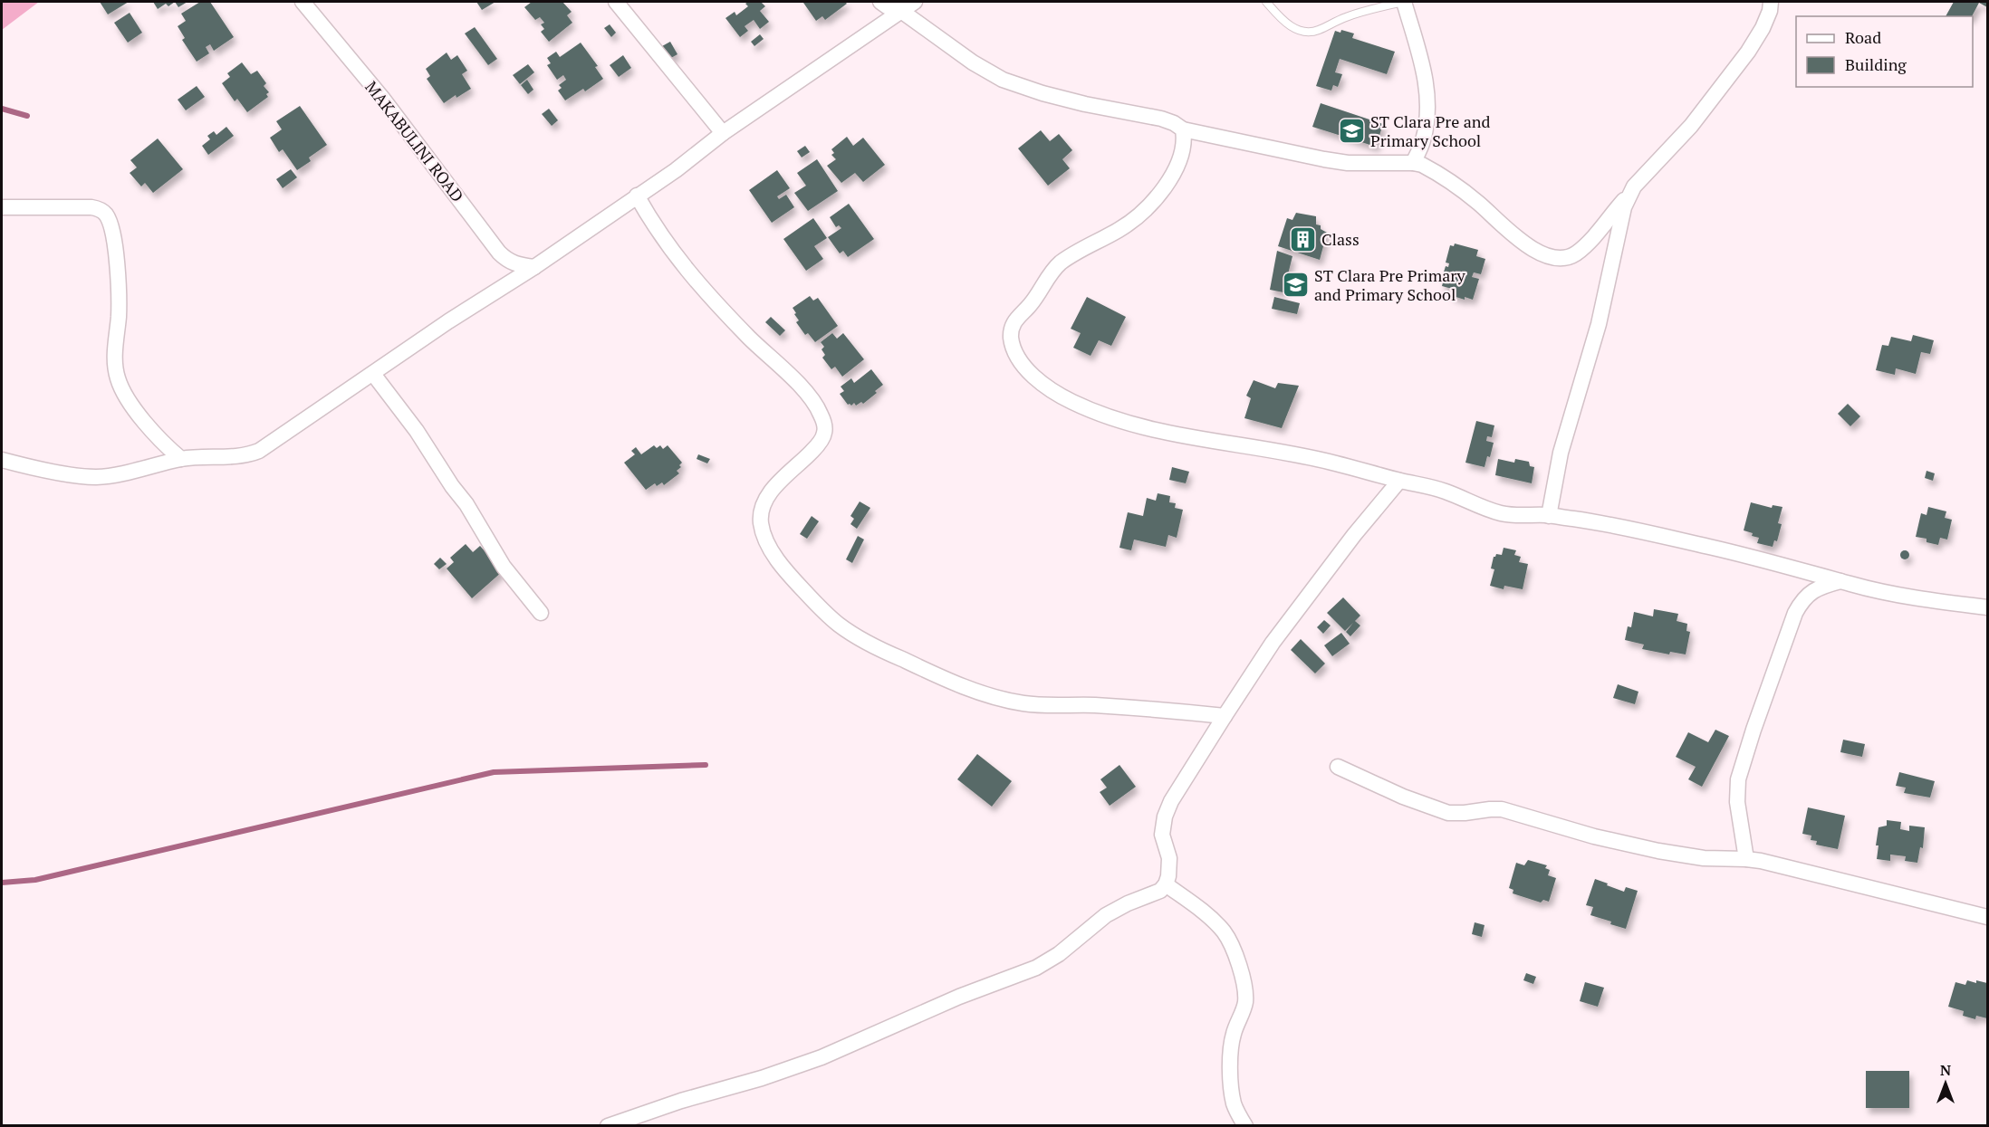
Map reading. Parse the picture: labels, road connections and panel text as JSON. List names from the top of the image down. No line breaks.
{"streets":{"street":["MAKABULINI ROAD"]},"places":{"school or university":["ST Clara Pre and Primary School","ST Clara Pre Primary and Primary School"],"building":["Class"]},"legend":["Road","Building"],"north":"top"}
